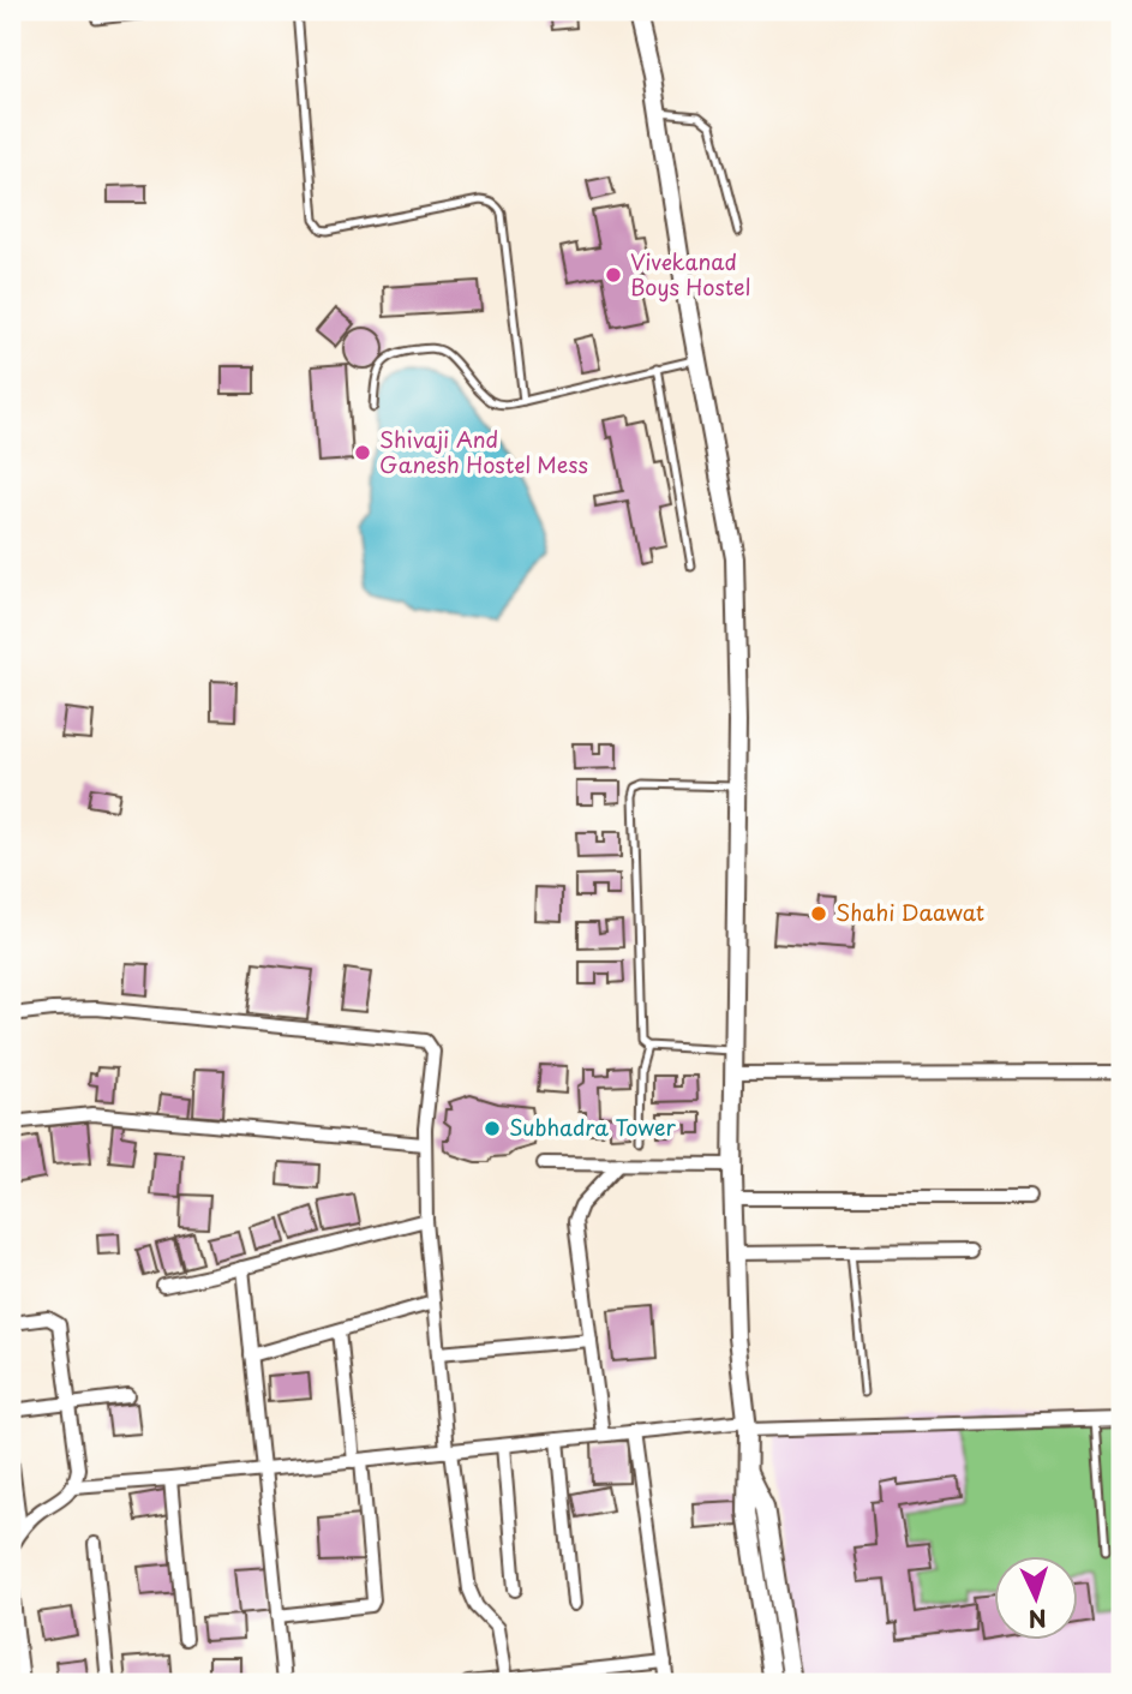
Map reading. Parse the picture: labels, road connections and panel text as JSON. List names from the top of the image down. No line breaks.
{"places":["Vivekanad Boys Hostel","Shivaji And Ganesh Hostel Mess","Shahi Daawat","Subhadra Tower"],"north":"bottom"}
